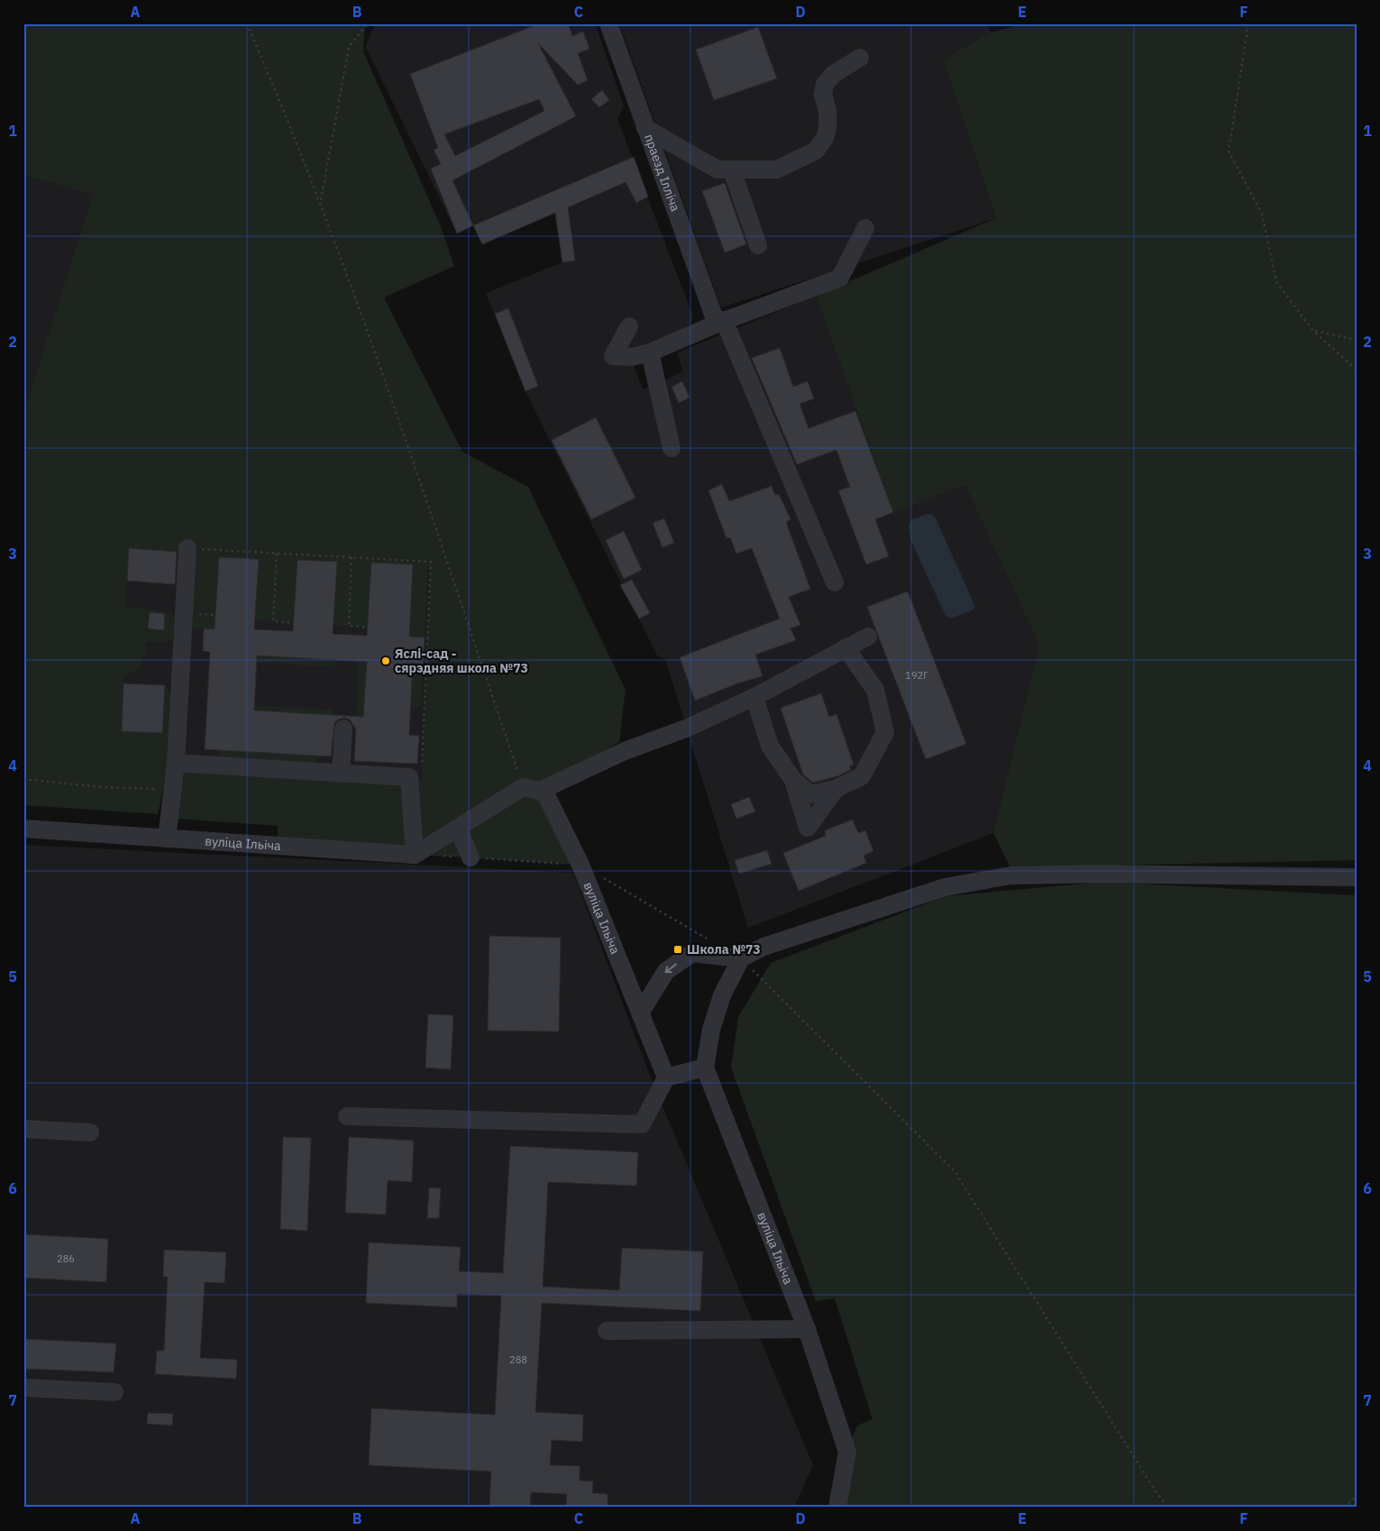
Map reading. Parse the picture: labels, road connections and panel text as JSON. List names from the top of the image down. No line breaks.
{"streets":{"street":["праезд Ілліча","вуліца Ільіча"]},"places":{"other":["Яслі-сад - сярэдняя школа №73"],"transit":["Школа №73"]},"house_numbers":["192Г","286","288"],"grid":{"columns":["A","B","C","D","E","F"],"rows":["1","2","3","4","5","6","7"]}}
